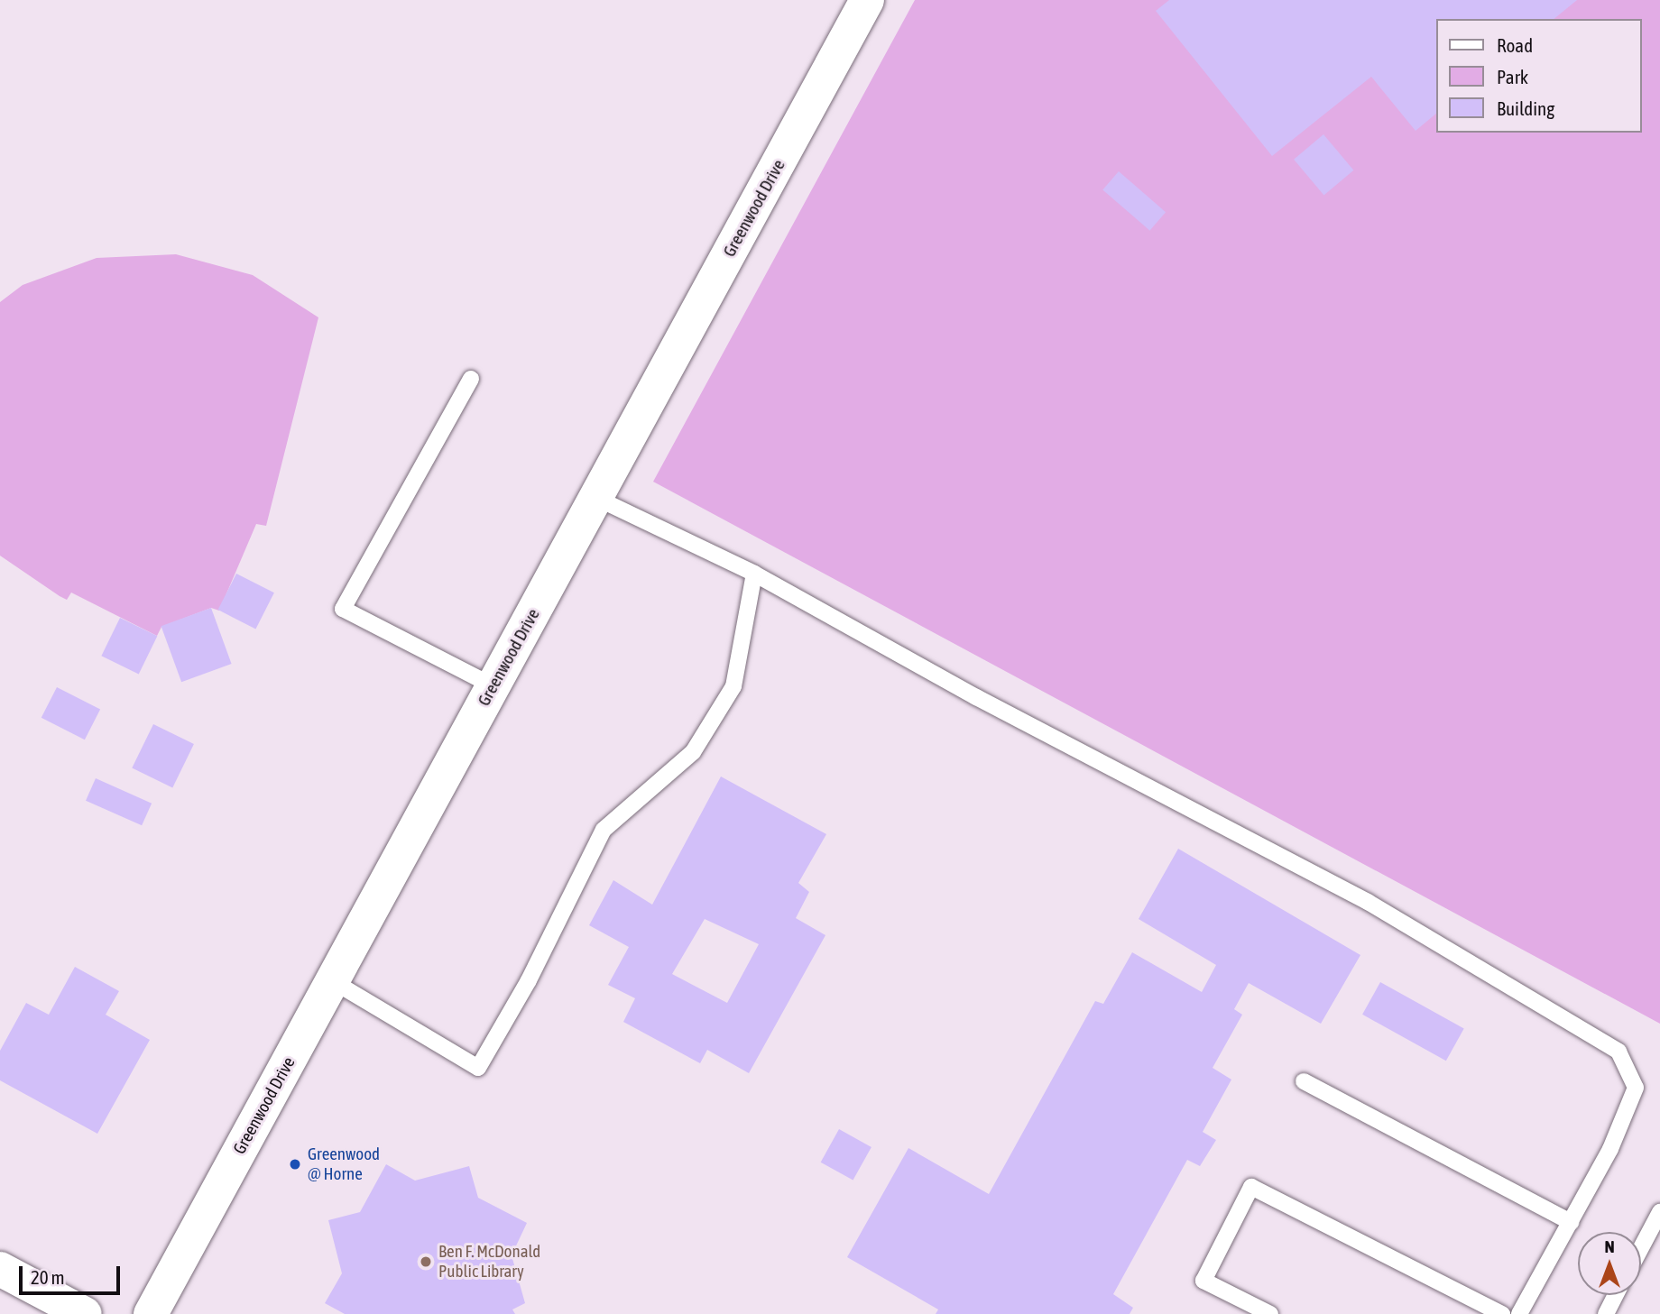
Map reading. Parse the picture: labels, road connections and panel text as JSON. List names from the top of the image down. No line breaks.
{"streets":{"main road":["Greenwood Drive"]},"places":["Greenwood @ Horne","Ben F. McDonald Public Library"],"legend":["Road","Park","Building"],"scale_bar":"20 m","north":"top"}
